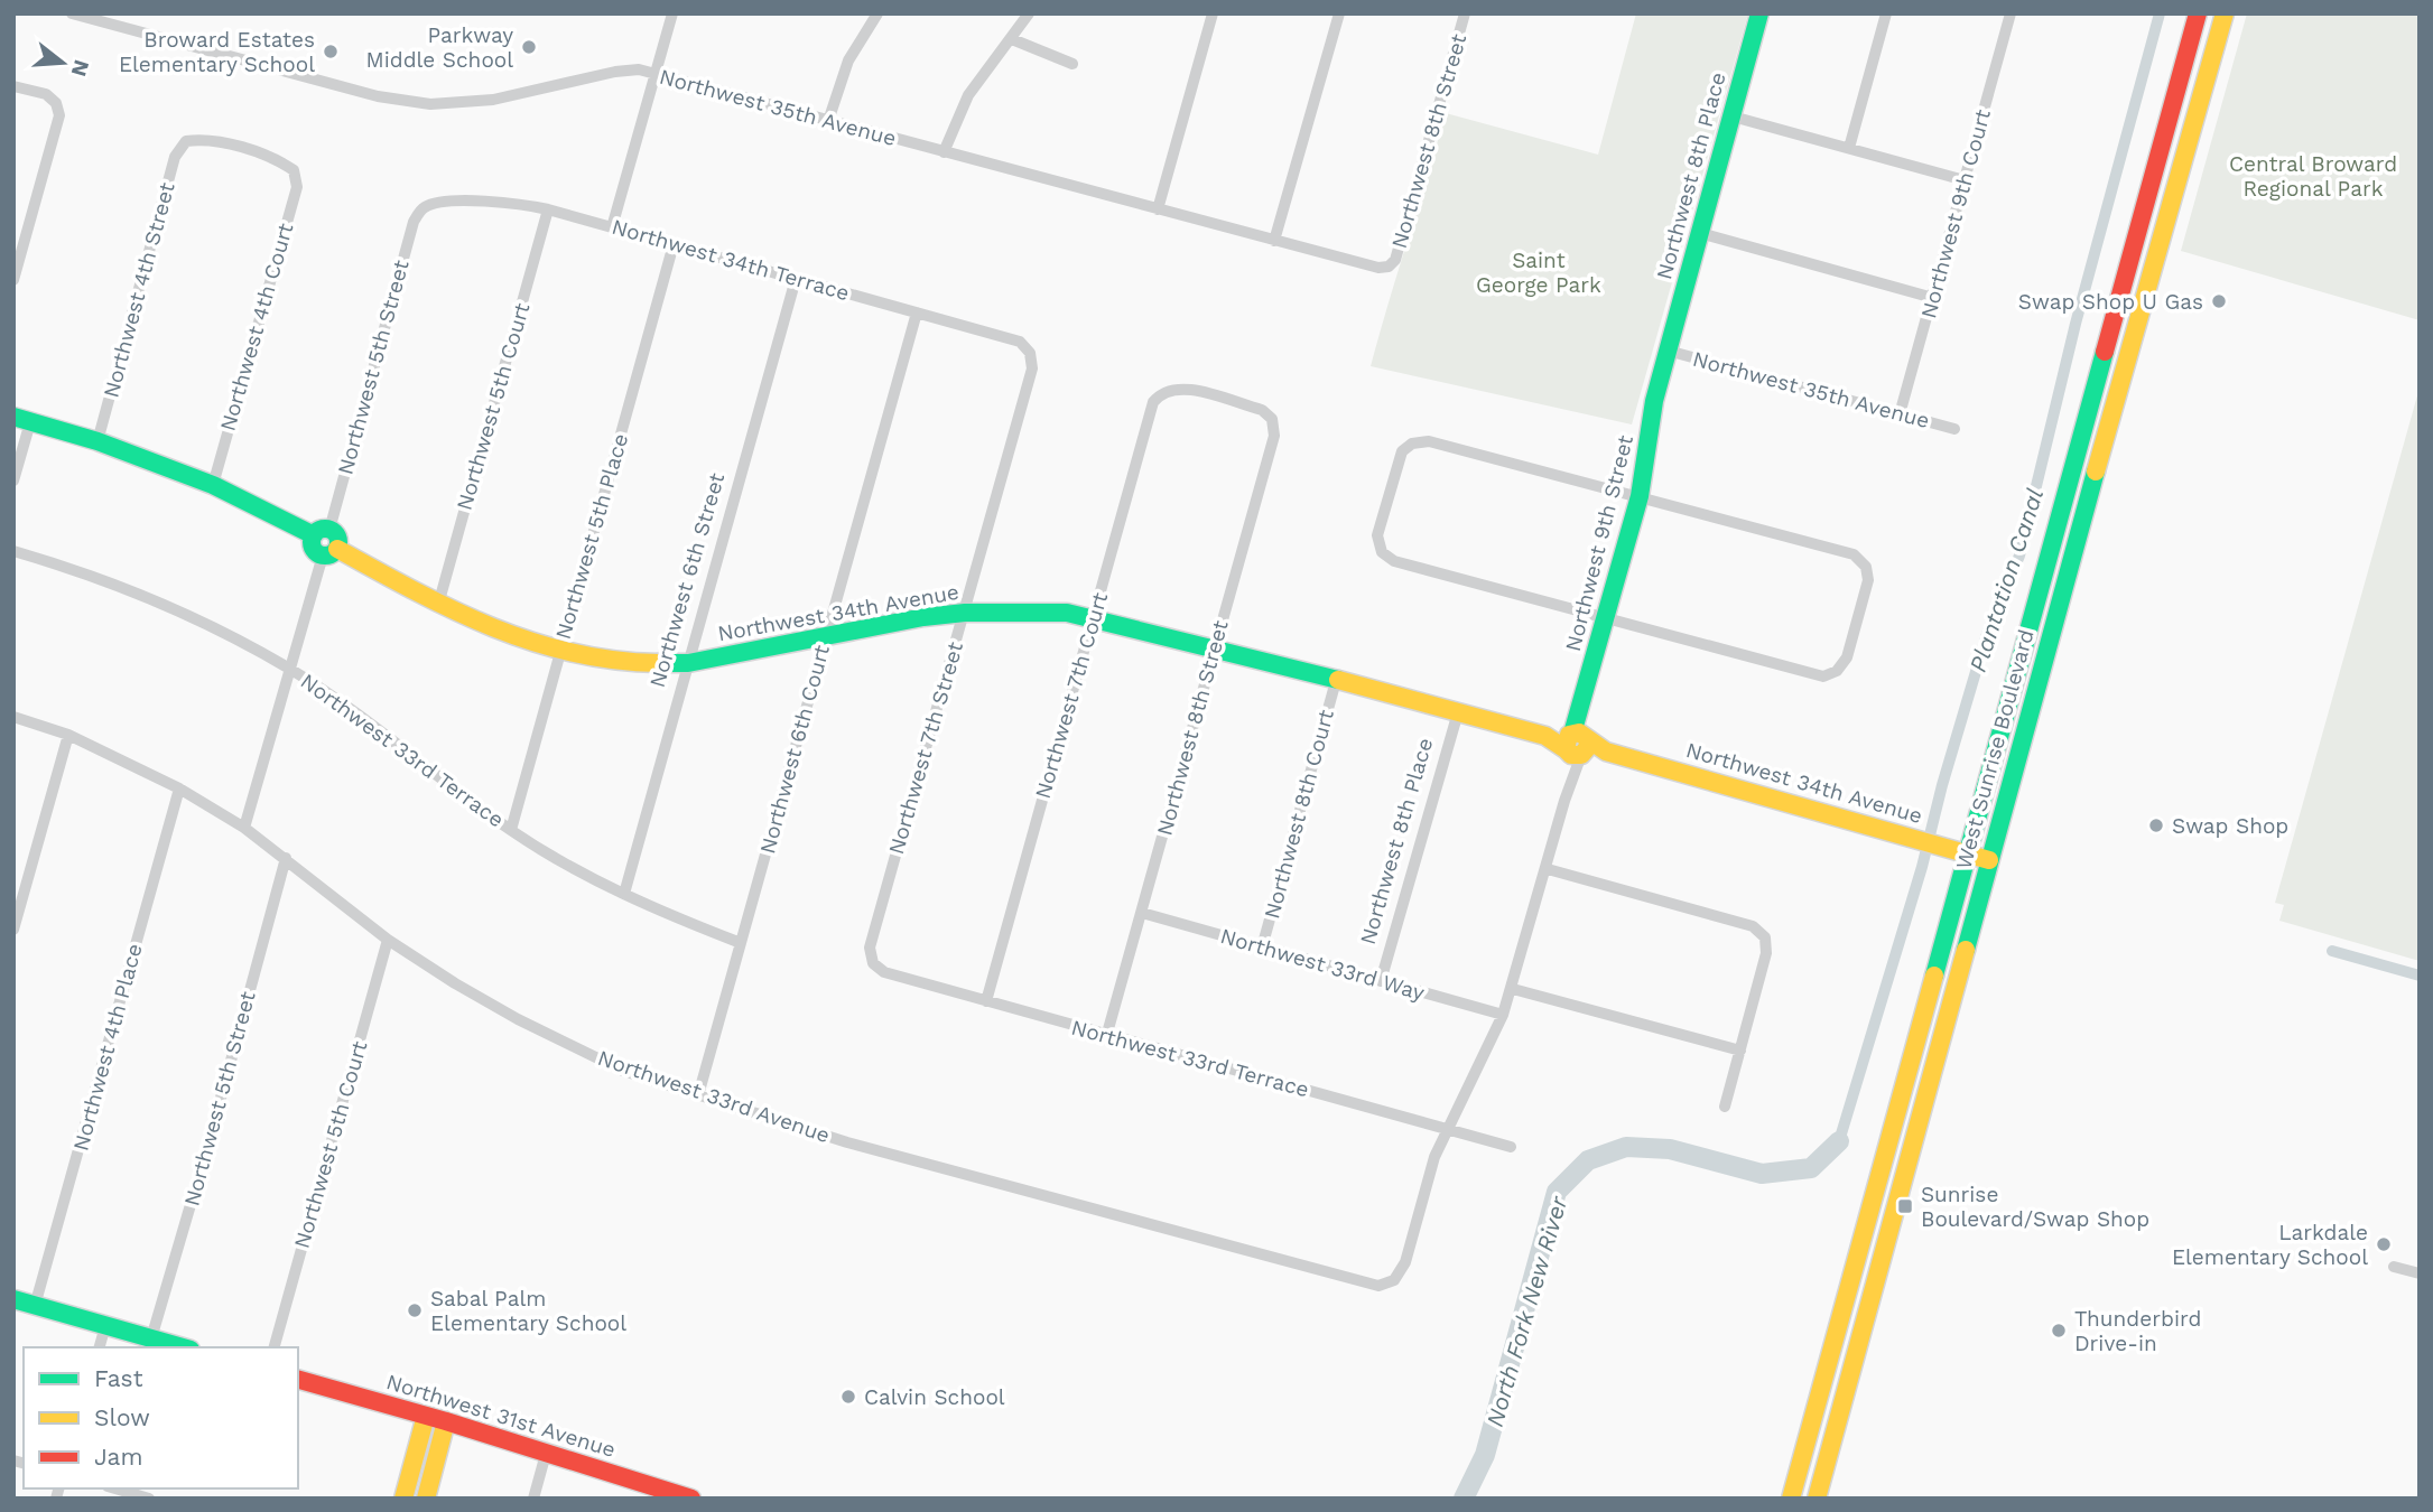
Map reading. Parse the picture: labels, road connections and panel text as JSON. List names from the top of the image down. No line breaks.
{"streets":{"main road":["Northwest 8th Place","Northwest 9th Street","Northwest 34th Avenue","West Sunrise Boulevard","Northwest 31st Avenue"],"street":["Northwest 35th Avenue","Northwest 8th Street","Northwest 9th Court","Northwest 34th Terrace","Northwest 4th Street","Northwest 4th Court","Northwest 5th Street","Northwest 5th Court","Northwest 5th Place","Northwest 6th Street","Northwest 7th Court","Northwest 7th Street","Northwest 6th Court","Northwest 33rd Terrace","Northwest 8th Court","Northwest 33rd Way","Northwest 4th Place","Northwest 33rd Avenue"]},"crossings":[["Northwest 35th Avenue","Northwest 8th Street"],["Northwest 35th Avenue","Northwest 8th Place"],["Northwest 35th Avenue","Northwest 9th Court"],["Northwest 35th Avenue","Northwest 9th Street"],["Northwest 8th Street","Northwest 34th Avenue"],["Northwest 8th Street","Northwest 7th Court"],["Northwest 8th Street","Northwest 33rd Terrace"],["Northwest 8th Street","Northwest 33rd Way"],["Northwest 8th Place","Northwest 9th Street"],["Northwest 8th Place","Northwest 34th Avenue"],["Northwest 8th Place","Northwest 33rd Way"],["Northwest 34th Terrace","Northwest 5th Street"],["Northwest 34th Terrace","Northwest 5th Court"],["Northwest 34th Terrace","Northwest 5th Place"],["Northwest 34th Terrace","Northwest 6th Street"],["Northwest 34th Terrace","Northwest 7th Street"],["Northwest 34th Terrace","Northwest 6th Court"],["Northwest 4th Street","Northwest 4th Court"],["Northwest 5th Street","Northwest 33rd Avenue"],["Northwest 5th Court","Northwest 34th Avenue"],["Northwest 5th Court","Northwest 33rd Avenue"],["Northwest 5th Place","Northwest 34th Avenue"],["Northwest 5th Place","Northwest 33rd Terrace"],["Northwest 9th Street","Northwest 34th Avenue"],["Northwest 9th Street","Northwest 33rd Terrace"],["Northwest 9th Street","Northwest 33rd Way"],["Northwest 9th Street","Northwest 33rd Avenue"],["Northwest 6th Street","Northwest 34th Avenue"],["Northwest 6th Street","Northwest 33rd Terrace"],["Northwest 34th Avenue","Northwest 7th Court"],["Northwest 34th Avenue","Northwest 7th Street"],["Northwest 34th Avenue","Northwest 6th Court"],["Northwest 34th Avenue","West Sunrise Boulevard"],["Northwest 34th Avenue","Northwest 8th Court"],["Northwest 7th Court","Northwest 33rd Terrace"],["Northwest 7th Street","Northwest 33rd Terrace"],["Northwest 6th Court","Northwest 33rd Terrace"],["Northwest 6th Court","Northwest 33rd Avenue"],["Northwest 8th Court","Northwest 33rd Way"],["Northwest 4th Place","Northwest 33rd Avenue"]],"water":["Plantation Canal","North Fork New River"],"parks":["Central Broward Regional Park","Saint George Park"],"places":{"other":["Parkway Middle School","Broward Estates Elementary School","Swap Shop U Gas","Swap Shop","Larkdale Elementary School","Sabal Palm Elementary School","Thunderbird Drive-in","Calvin School"],"transit":["Sunrise Boulevard/Swap Shop"]},"legend":["Fast","Slow","Jam"],"north":"right"}
